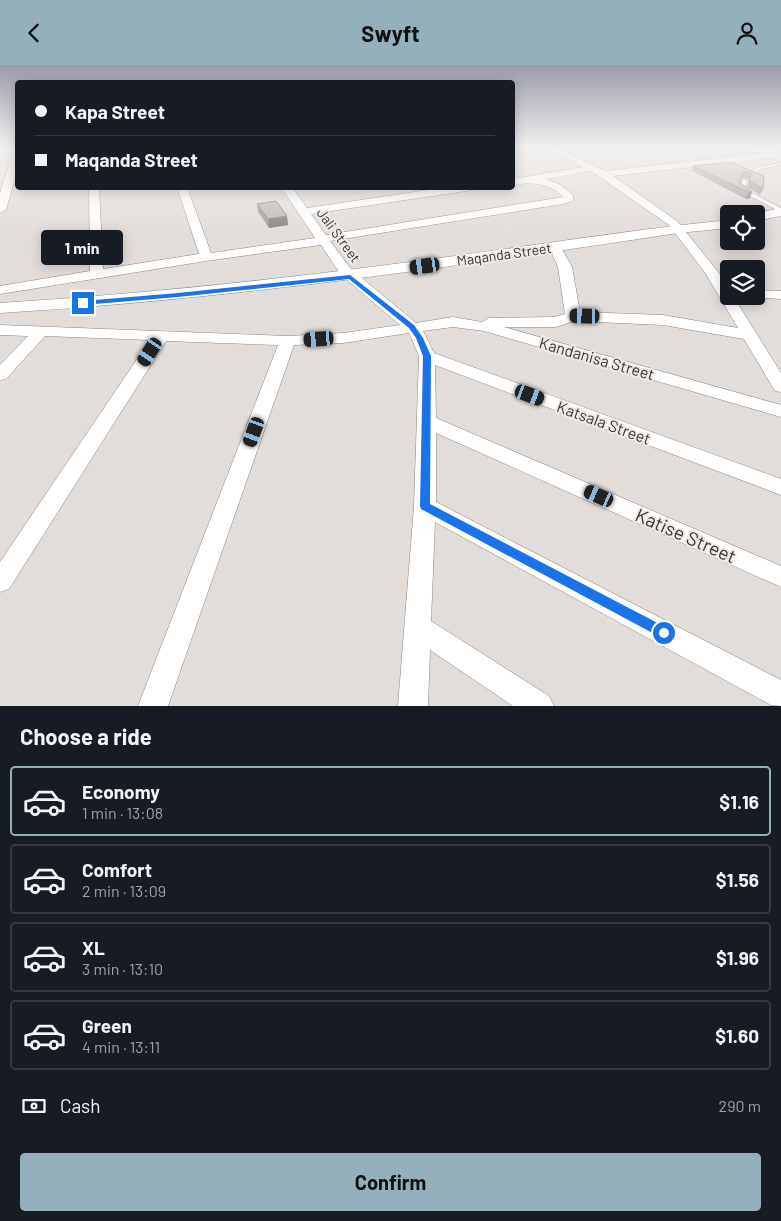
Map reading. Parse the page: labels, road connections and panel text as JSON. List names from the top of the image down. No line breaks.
{"streets":{"street":["Jali Street","Maqanda Street","Kandanisa Street","Katsala Street","Katise Street"]},"crossings":[["Jali Street","Maqanda Street"],["Jali Street","Kandanisa Street"]],"page":{"header":"Swyft","banner":["Kapa Street","Maqanda Street"],"bubble":"1 min","heading":"Choose a ride","list":[{"name":"Economy","note":"1 min · 13:08","value":"$1.16"},{"name":"Comfort","note":"2 min · 13:09","value":"$1.56"},{"name":"XL","note":"3 min · 13:10","value":"$1.96"},{"name":"Green","note":"4 min · 13:11","value":"$1.60"}],"pay":["Cash","290 m"],"buttons":"Confirm"}}
